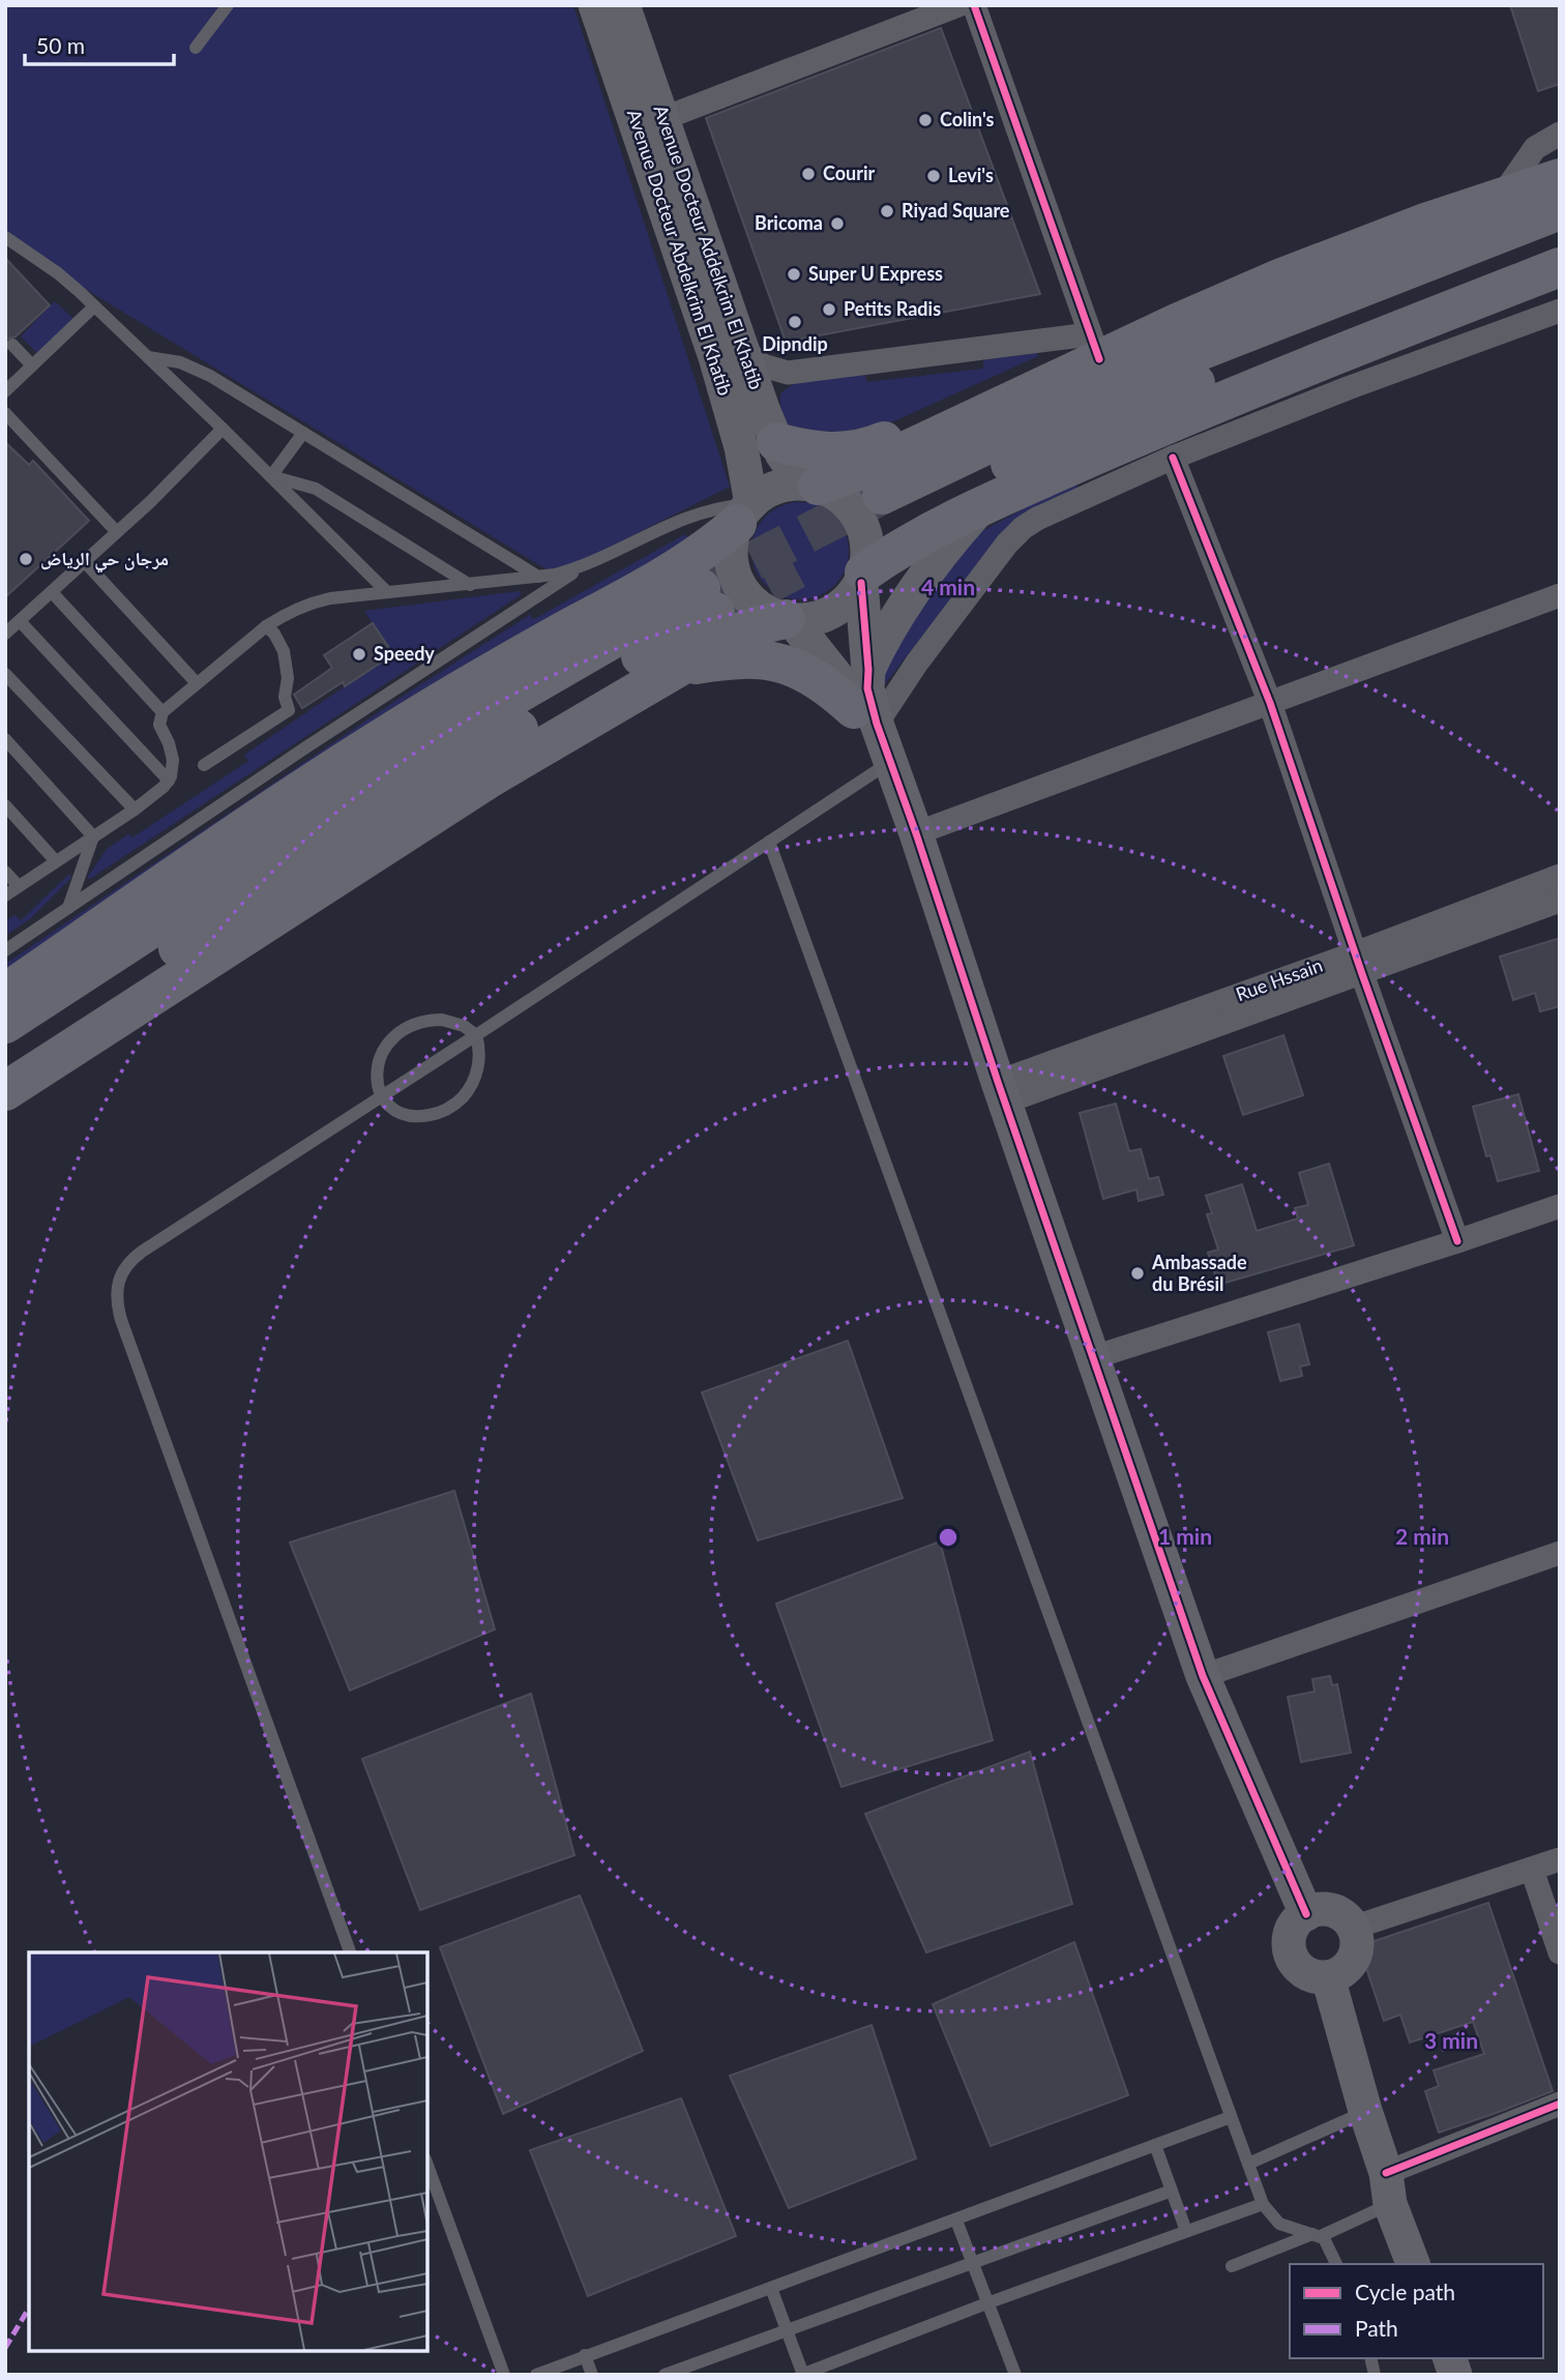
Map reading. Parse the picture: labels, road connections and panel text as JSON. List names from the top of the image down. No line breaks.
{"streets":{"street":["Avenue Docteur Addelkrim El Khatib","Avenue Docteur Abdelkrim El Khatib","Rue Hssain"]},"crossings":[["Avenue Docteur Addelkrim El Khatib","Avenue Docteur Abdelkrim El Khatib"]],"places":["Colin's","Courir","Levi's","Riyad Square","Bricoma","Super U Express","Petits Radis","Dipndip","مرجان حي الرياض","Speedy","Ambassade du Brésil"],"legend":["Cycle path","Path"],"scale_bar":"50 m","rings":["4 min","1 min","2 min","3 min"]}
